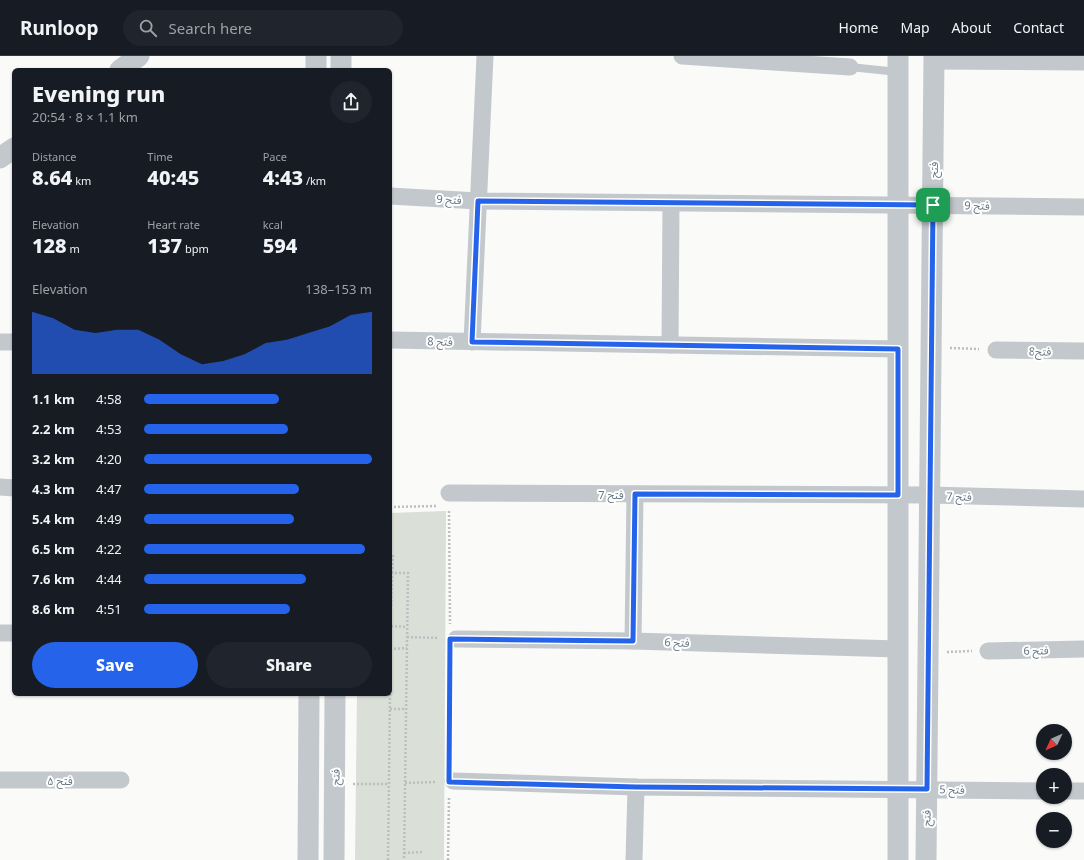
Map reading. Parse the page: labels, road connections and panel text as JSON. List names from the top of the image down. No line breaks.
{"streets":{"street":["فتح","فتح 9","فتح 8","فتح8","فتح 7","فتح 6","فتح ۵","فتح 5"]},"crossings":[["فتح","فتح 9"],["فتح","فتح 7"],["فتح","فتح 5"]],"north":"bottom left","page":{"header":"Runloop","search":"Search here","nav":["Home","Map","About","Contact"],"heading":["Evening run","20:54 · 8 × 1.1 km"],"stats":[["Distance","8.64 km"],["Time","40:45"],["Pace","4:43 /km"],["Elevation","128 m"],["Heart rate","137 bpm"],["kcal","594"]],"chart":["Elevation","138–153 m"],"list":[{"name":"1.1 km","note":"4:58"},{"name":"2.2 km","note":"4:53"},{"name":"3.2 km","note":"4:20"},{"name":"4.3 km","note":"4:47"},{"name":"5.4 km","note":"4:49"},{"name":"6.5 km","note":"4:22"},{"name":"7.6 km","note":"4:44"},{"name":"8.6 km","note":"4:51"}],"buttons":["Save","Share"],"map_buttons":["+","−"]}}
